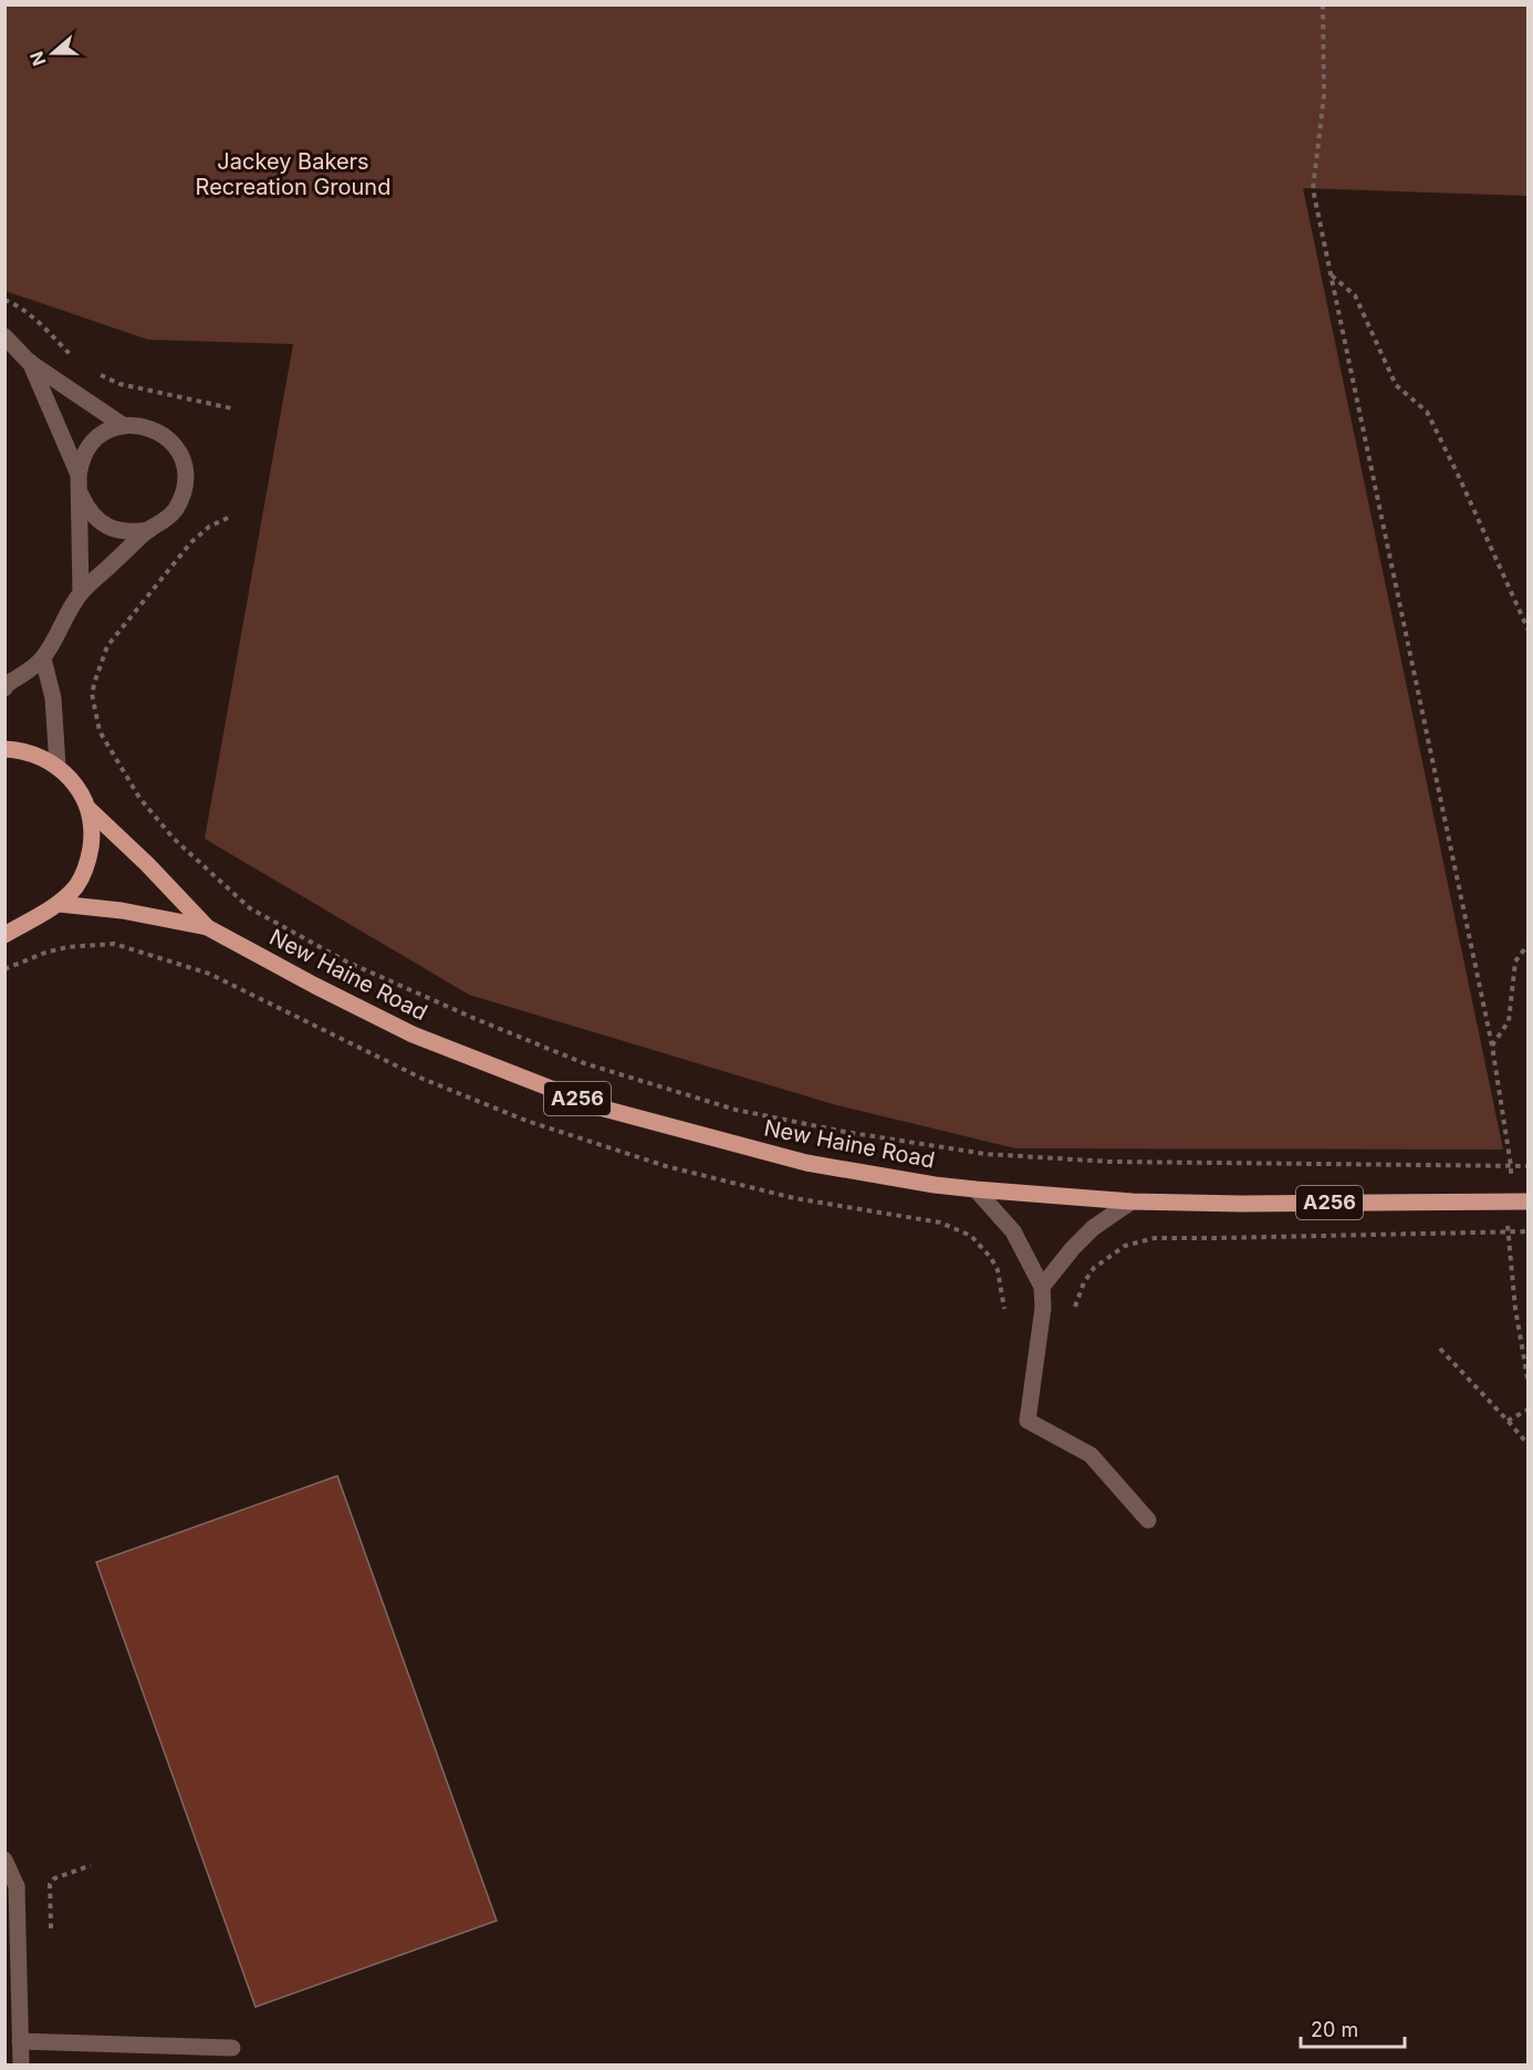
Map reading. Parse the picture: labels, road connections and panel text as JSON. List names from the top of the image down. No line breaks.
{"streets":{"main road":["New Haine Road","A256"]},"parks":["Jackey Bakers Recreation Ground"],"scale_bar":"20 m","north":"left"}
